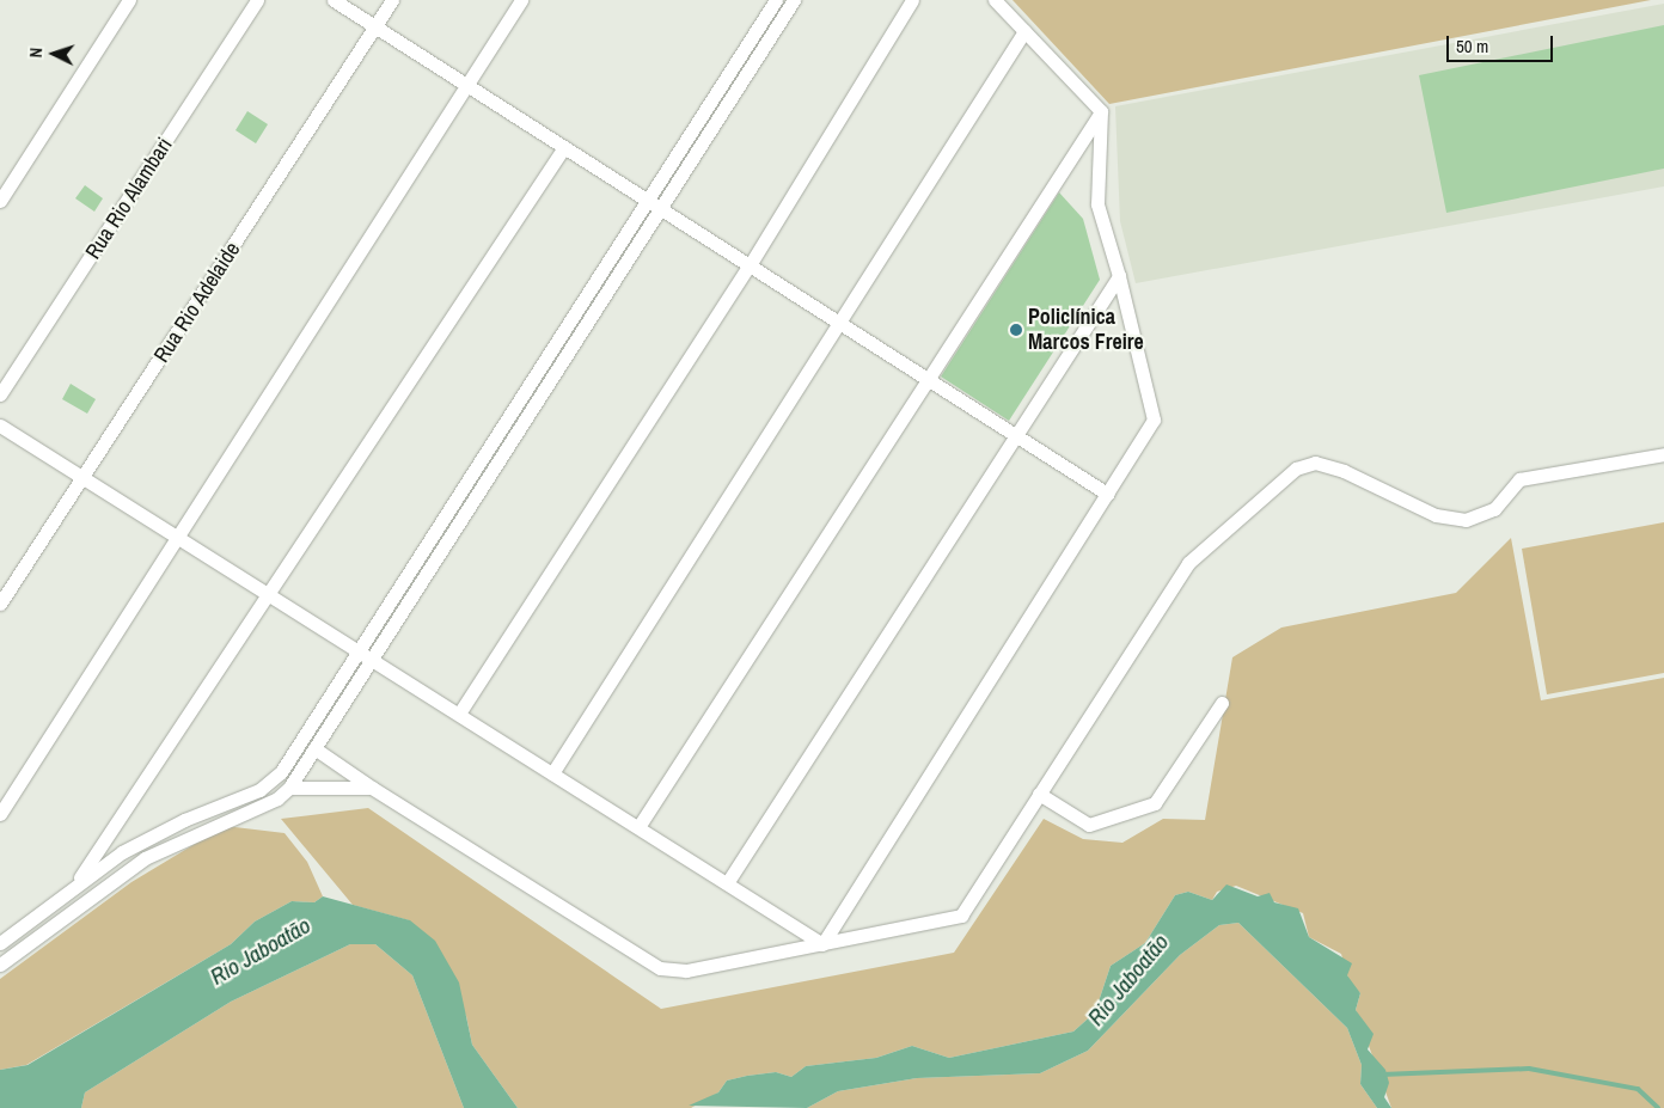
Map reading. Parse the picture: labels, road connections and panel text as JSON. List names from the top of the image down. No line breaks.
{"streets":{"street":["Rua Rio Alambari","Rua Rio Adelaide"]},"water":["Rio Jaboatão"],"places":["Policlínica Marcos Freire"],"scale_bar":"50 m","north":"left"}
